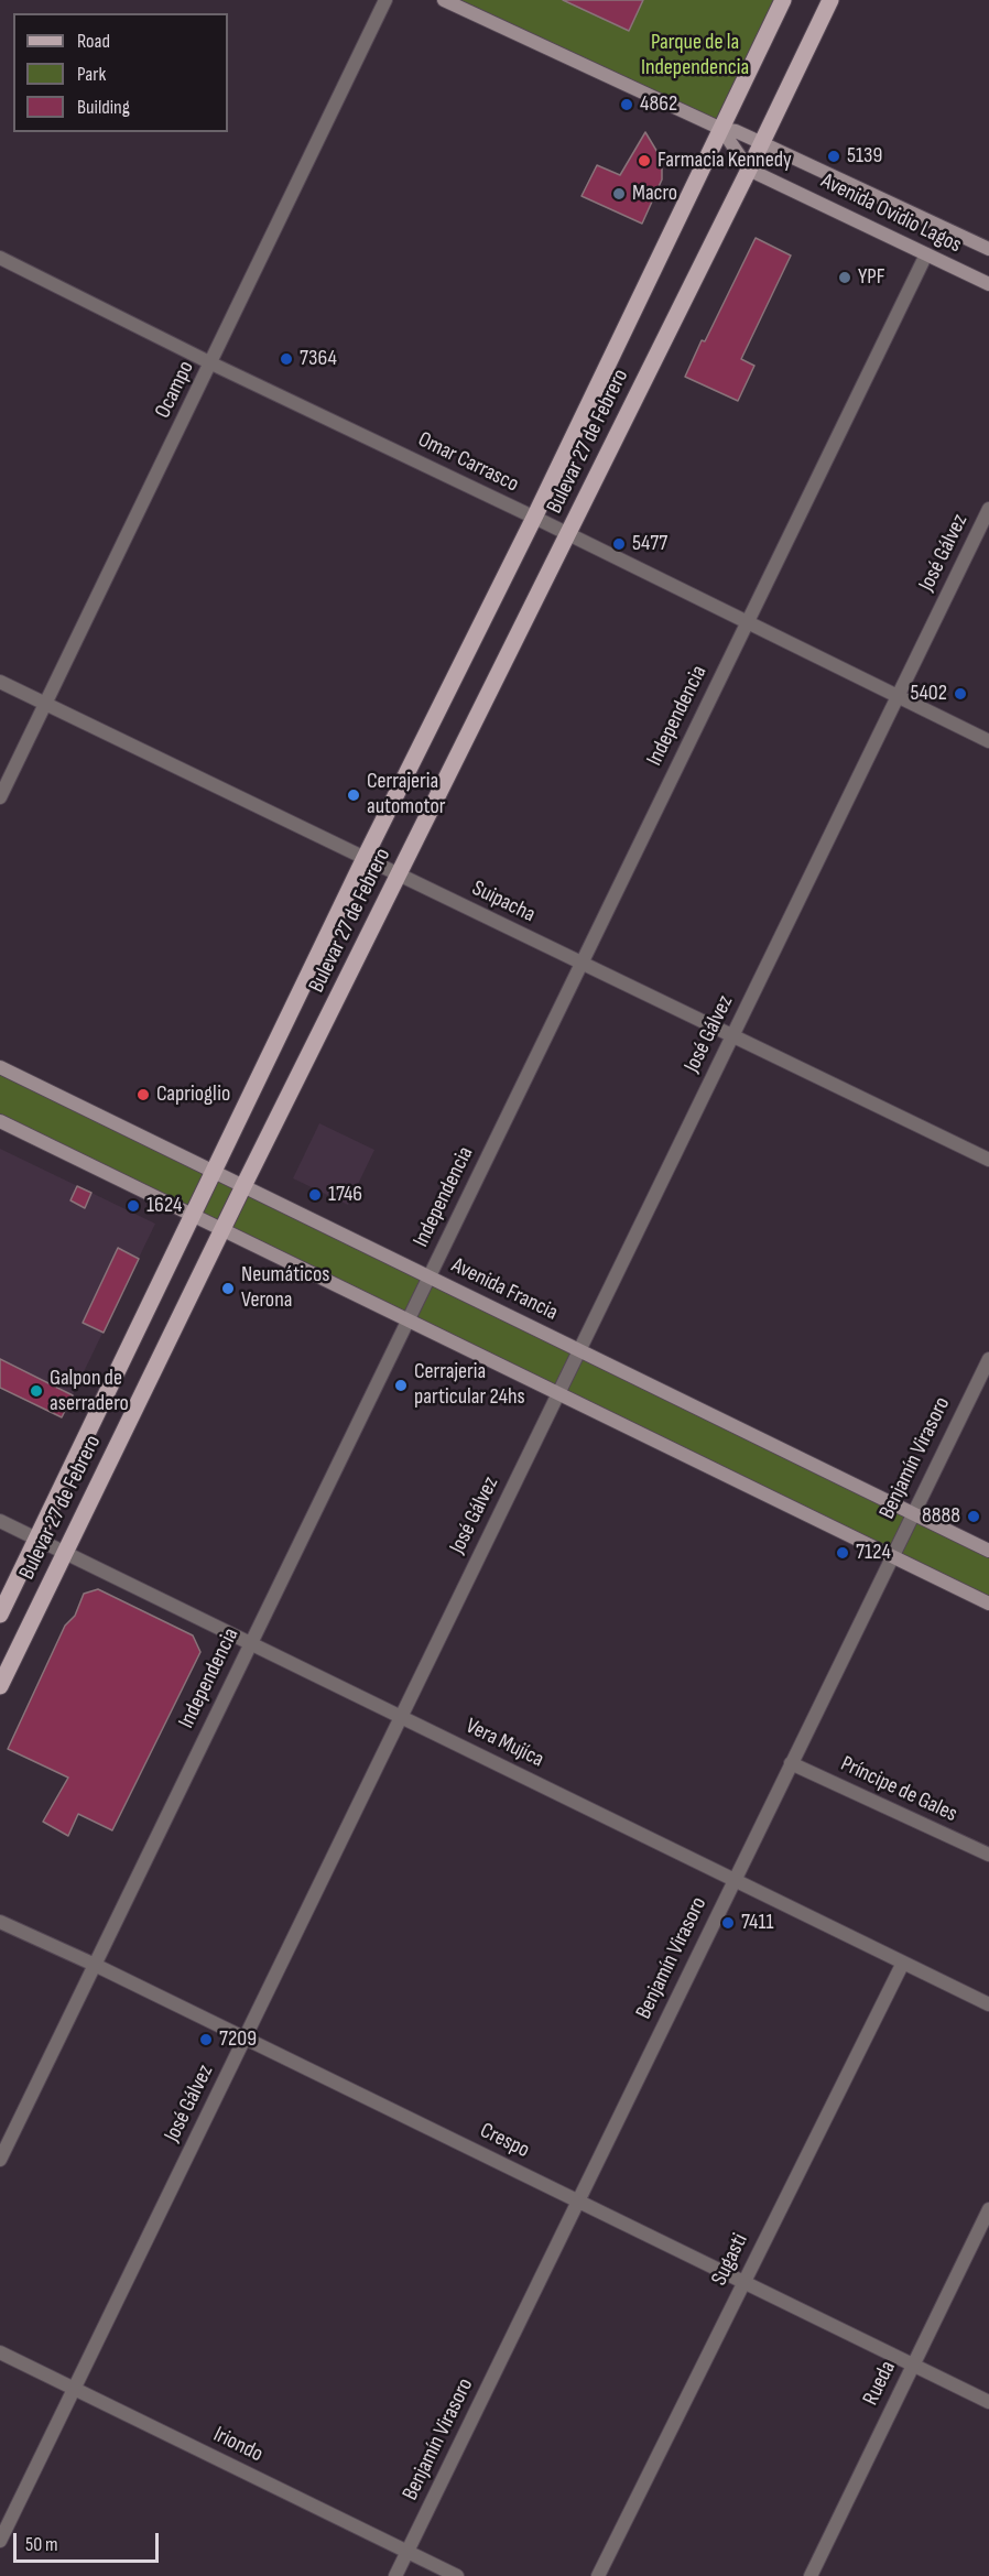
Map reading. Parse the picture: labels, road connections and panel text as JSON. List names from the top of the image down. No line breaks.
{"streets":{"main road":["Avenida Ovidio Lagos","Bulevar 27 de Febrero","Avenida Francia"],"street":["Ocampo","Omar Carrasco","José Gálvez","Independencia","Suipacha","Benjamín Virasoro","Vera Mujíca","Príncipe de Gales","Crespo","Sugasti","Rueda","Iriondo"]},"crossings":[["Avenida Ovidio Lagos","Bulevar 27 de Febrero"],["Avenida Ovidio Lagos","Independencia"],["Ocampo","Omar Carrasco"],["Ocampo","Suipacha"],["Bulevar 27 de Febrero","Omar Carrasco"],["Bulevar 27 de Febrero","Suipacha"],["Bulevar 27 de Febrero","Avenida Francia"],["Bulevar 27 de Febrero","Vera Mujíca"],["Omar Carrasco","José Gálvez"],["Omar Carrasco","Independencia"],["José Gálvez","Suipacha"],["José Gálvez","Avenida Francia"],["José Gálvez","Vera Mujíca"],["José Gálvez","Crespo"],["José Gálvez","Iriondo"],["Independencia","Suipacha"],["Independencia","Avenida Francia"],["Independencia","Vera Mujíca"],["Independencia","Crespo"],["Avenida Francia","Benjamín Virasoro"],["Benjamín Virasoro","Vera Mujíca"],["Benjamín Virasoro","Príncipe de Gales"],["Benjamín Virasoro","Crespo"],["Benjamín Virasoro","Iriondo"],["Vera Mujíca","Sugasti"],["Crespo","Sugasti"],["Crespo","Rueda"]],"parks":["Parque de la Independencia"],"places":["4862","5139","Farmacia Kennedy","Macro","YPF","7364","5477","5402","Cerrajeria automotor","Caprioglio","1746","1624","Neumáticos Verona","Cerrajeria particular 24hs","Galpon de aserradero","8888","7124","7411","7209"],"legend":["Road","Park","Building"],"scale_bar":"50 m"}
